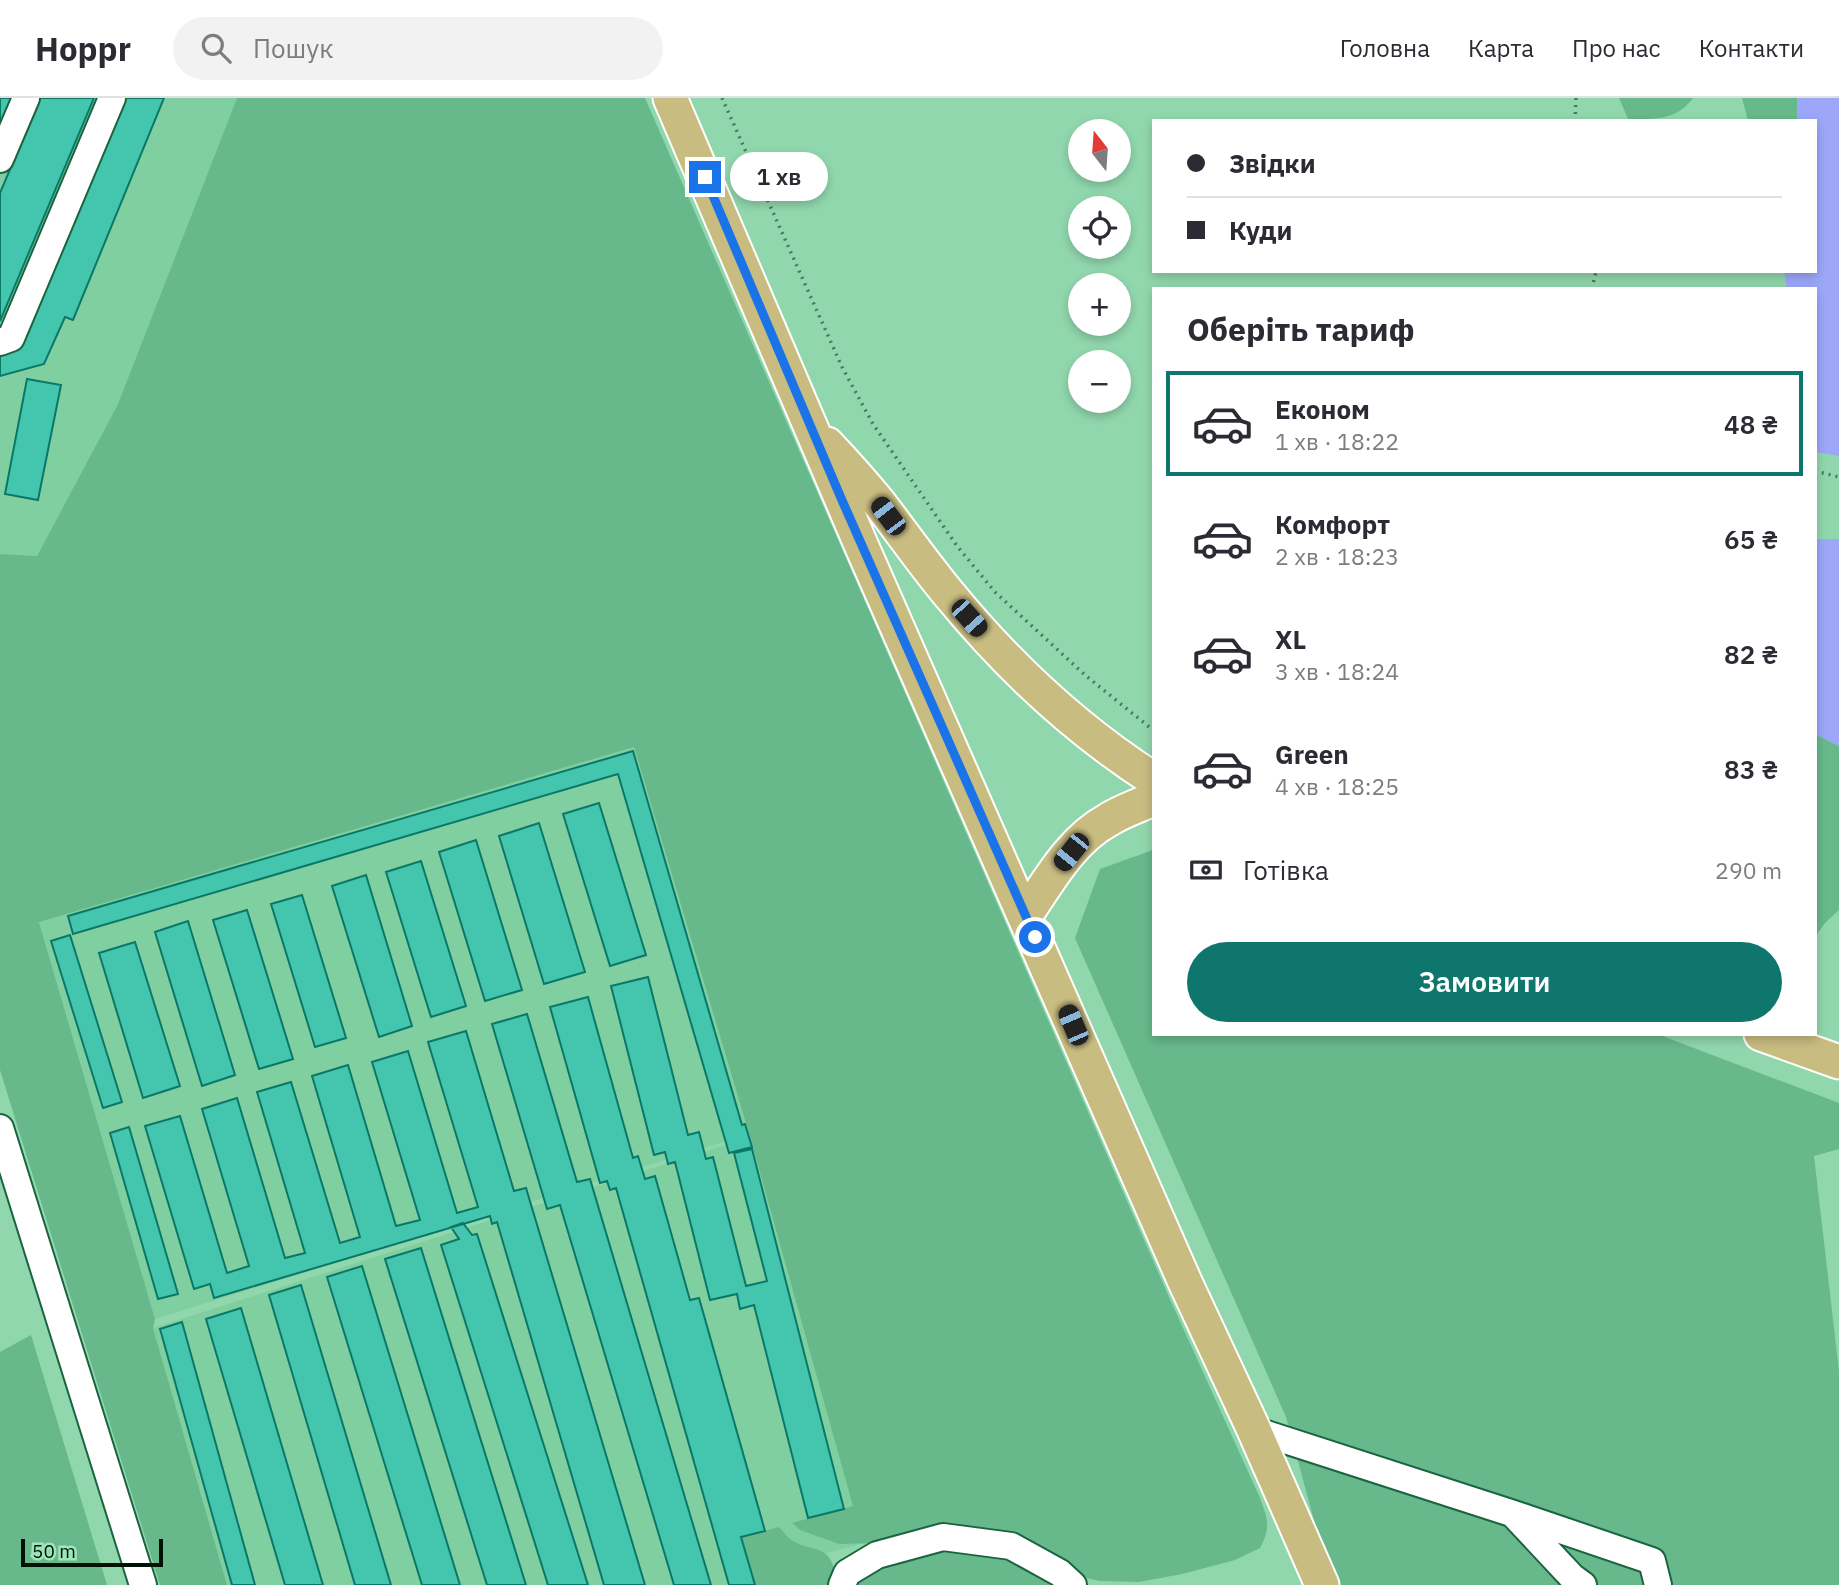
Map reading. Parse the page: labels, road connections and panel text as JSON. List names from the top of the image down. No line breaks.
{"scale_bar":"50 m","north":"top","page":{"header":"Hoppr","search":"Пошук","nav":["Головна","Карта","Про нас","Контакти"],"map_buttons":["+","−"],"banner":["Звідки","Куди"],"bubble":"1 хв","heading":"Оберіть тариф","list":[{"name":"Економ","note":"1 хв · 18:22","value":"48 ₴"},{"name":"Комфорт","note":"2 хв · 18:23","value":"65 ₴"},{"name":"XL","note":"3 хв · 18:24","value":"82 ₴"},{"name":"Green","note":"4 хв · 18:25","value":"83 ₴"}],"pay":["Готівка","290 m"],"buttons":"Замовити","scale":"50 m"}}
